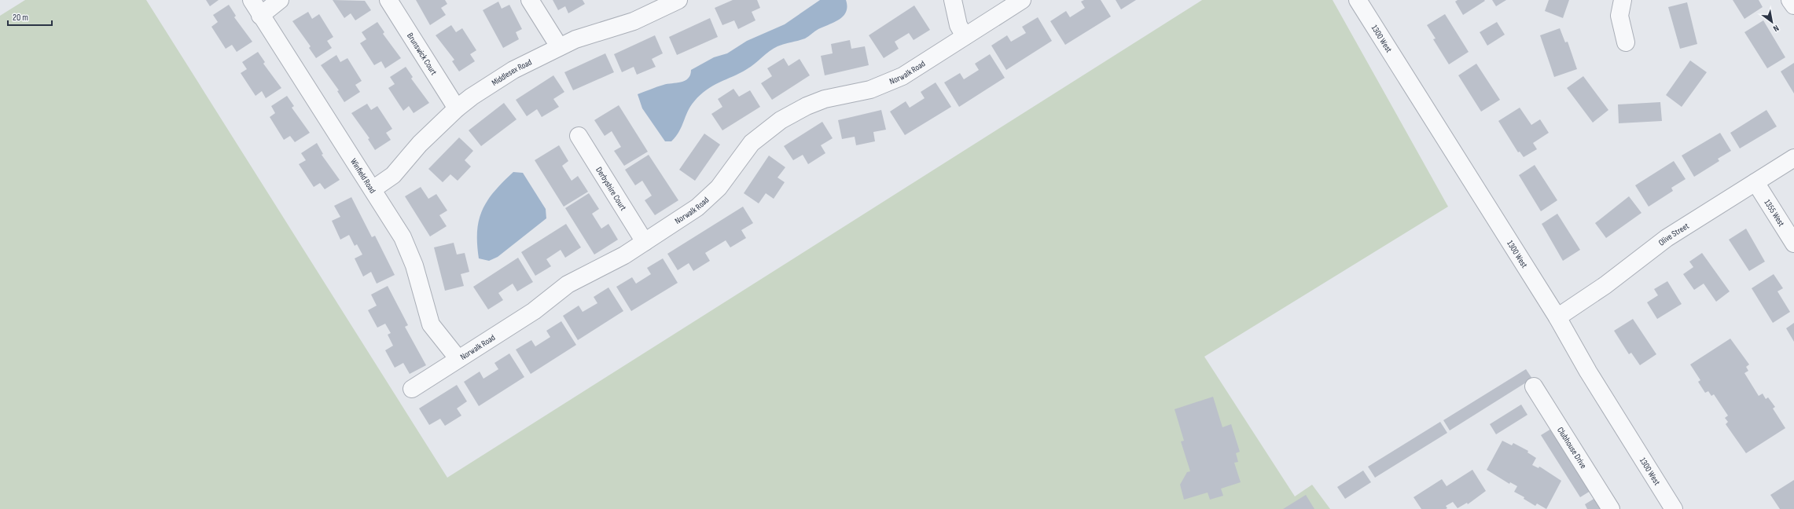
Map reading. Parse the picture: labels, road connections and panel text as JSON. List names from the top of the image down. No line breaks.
{"streets":{"street":["1300 West","Brunswick Court","Middlesex Road","Norwalk Road","Winfield Road","Derbyshire Court","1355 West","Olive Street","Clubhouse Drive"]},"crossings":[["1300 West","Olive Street"],["Brunswick Court","Middlesex Road"],["Middlesex Road","Winfield Road"],["Norwalk Road","Winfield Road"],["Norwalk Road","Derbyshire Court"],["1355 West","Olive Street"]],"scale_bar":"20 m","north":"bottom right"}
